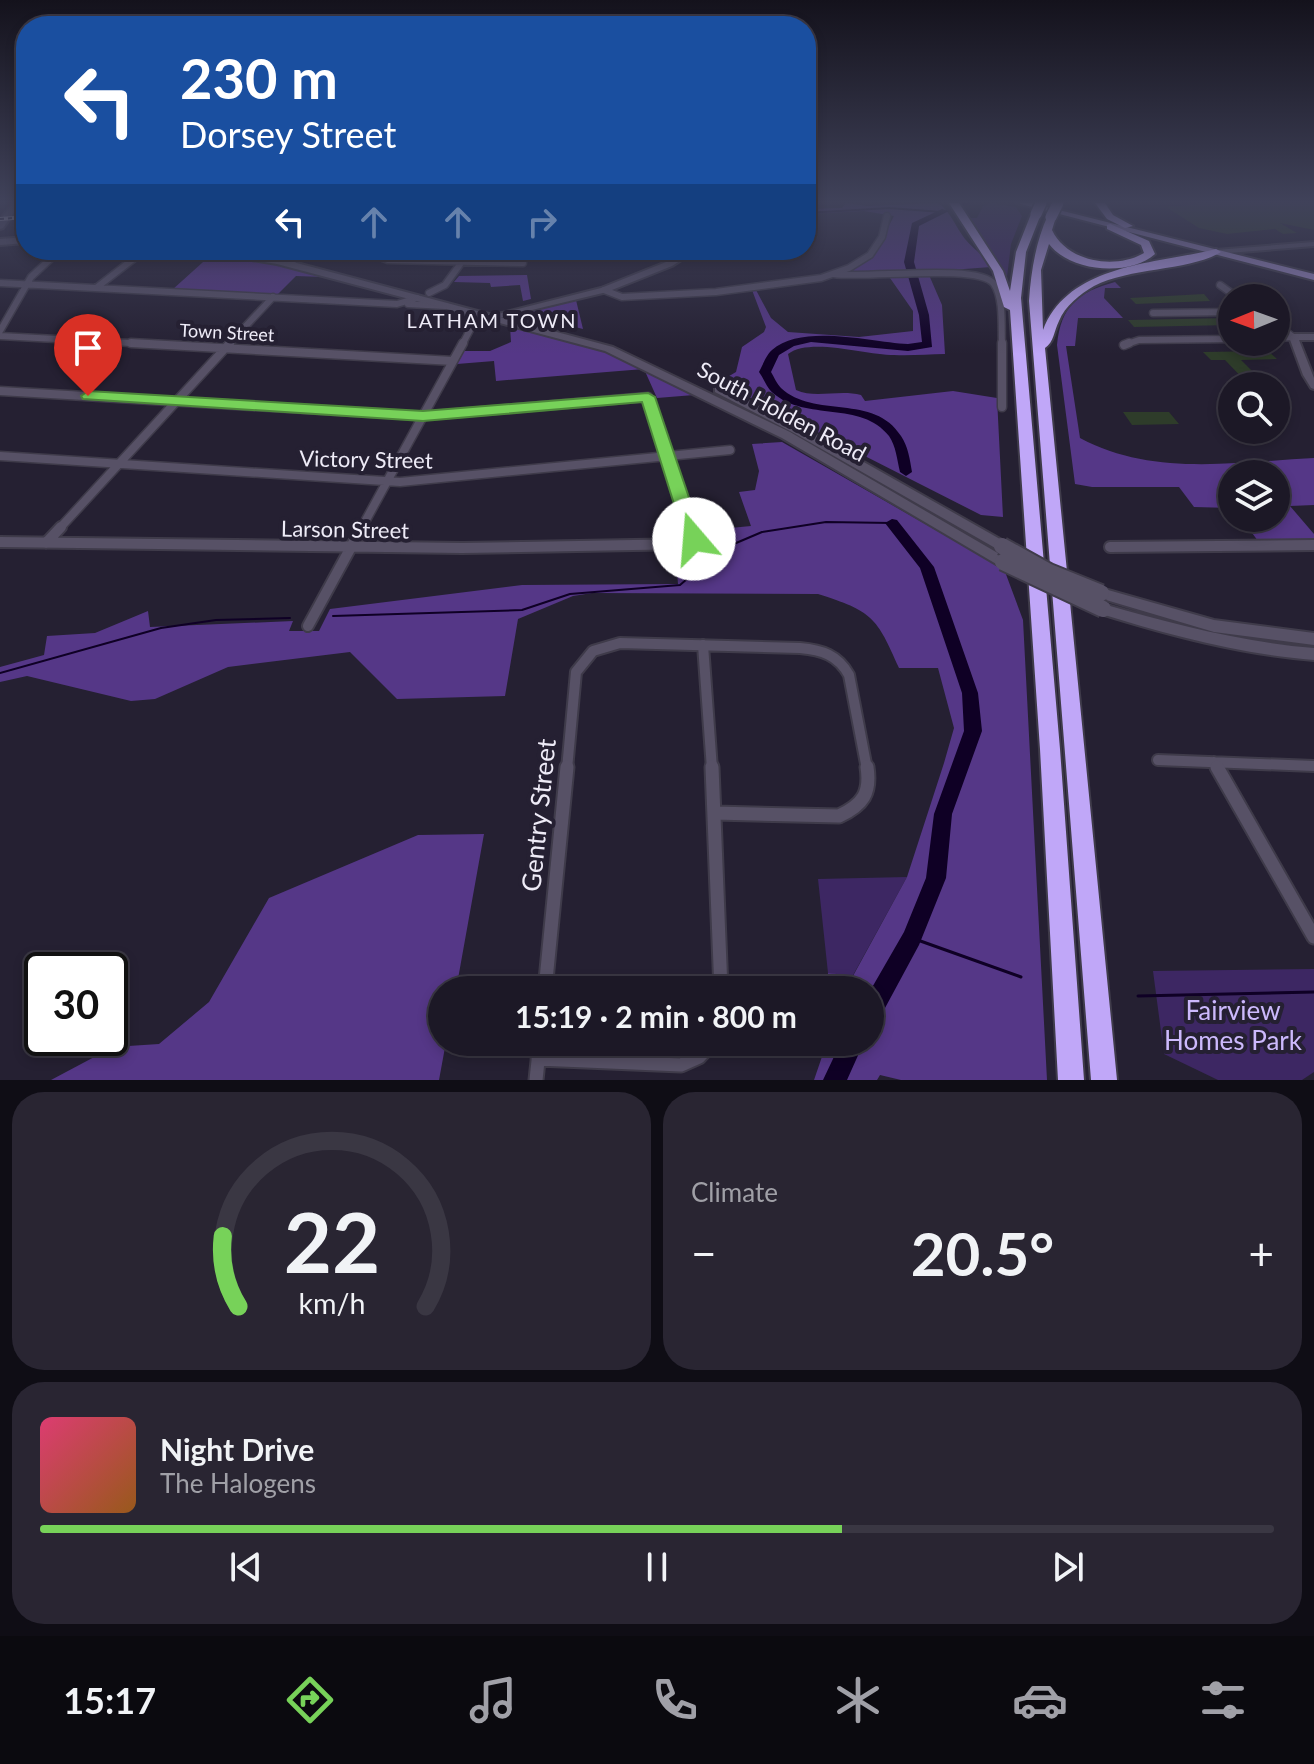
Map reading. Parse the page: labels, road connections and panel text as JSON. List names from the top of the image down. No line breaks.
{"streets":{"main road":["South Holden Road"],"street":["Town Street","Victory Street","Larson Street","Gentry Street"]},"crossings":[["Victory Street","Larson Street"]],"districts":["LATHAM TOWN"],"parks":["Fairview Homes Park"],"north":"left","page":{"turn":["230 m","Dorsey Street"],"limit":"30","trip":"15:19 · 2 min · 800 m","tile":"Climate","heat":["−","20.5°","+"],"song":["Night Drive","The Halogens"],"tabs":"15:17","gauge":["22","km/h"]}}
